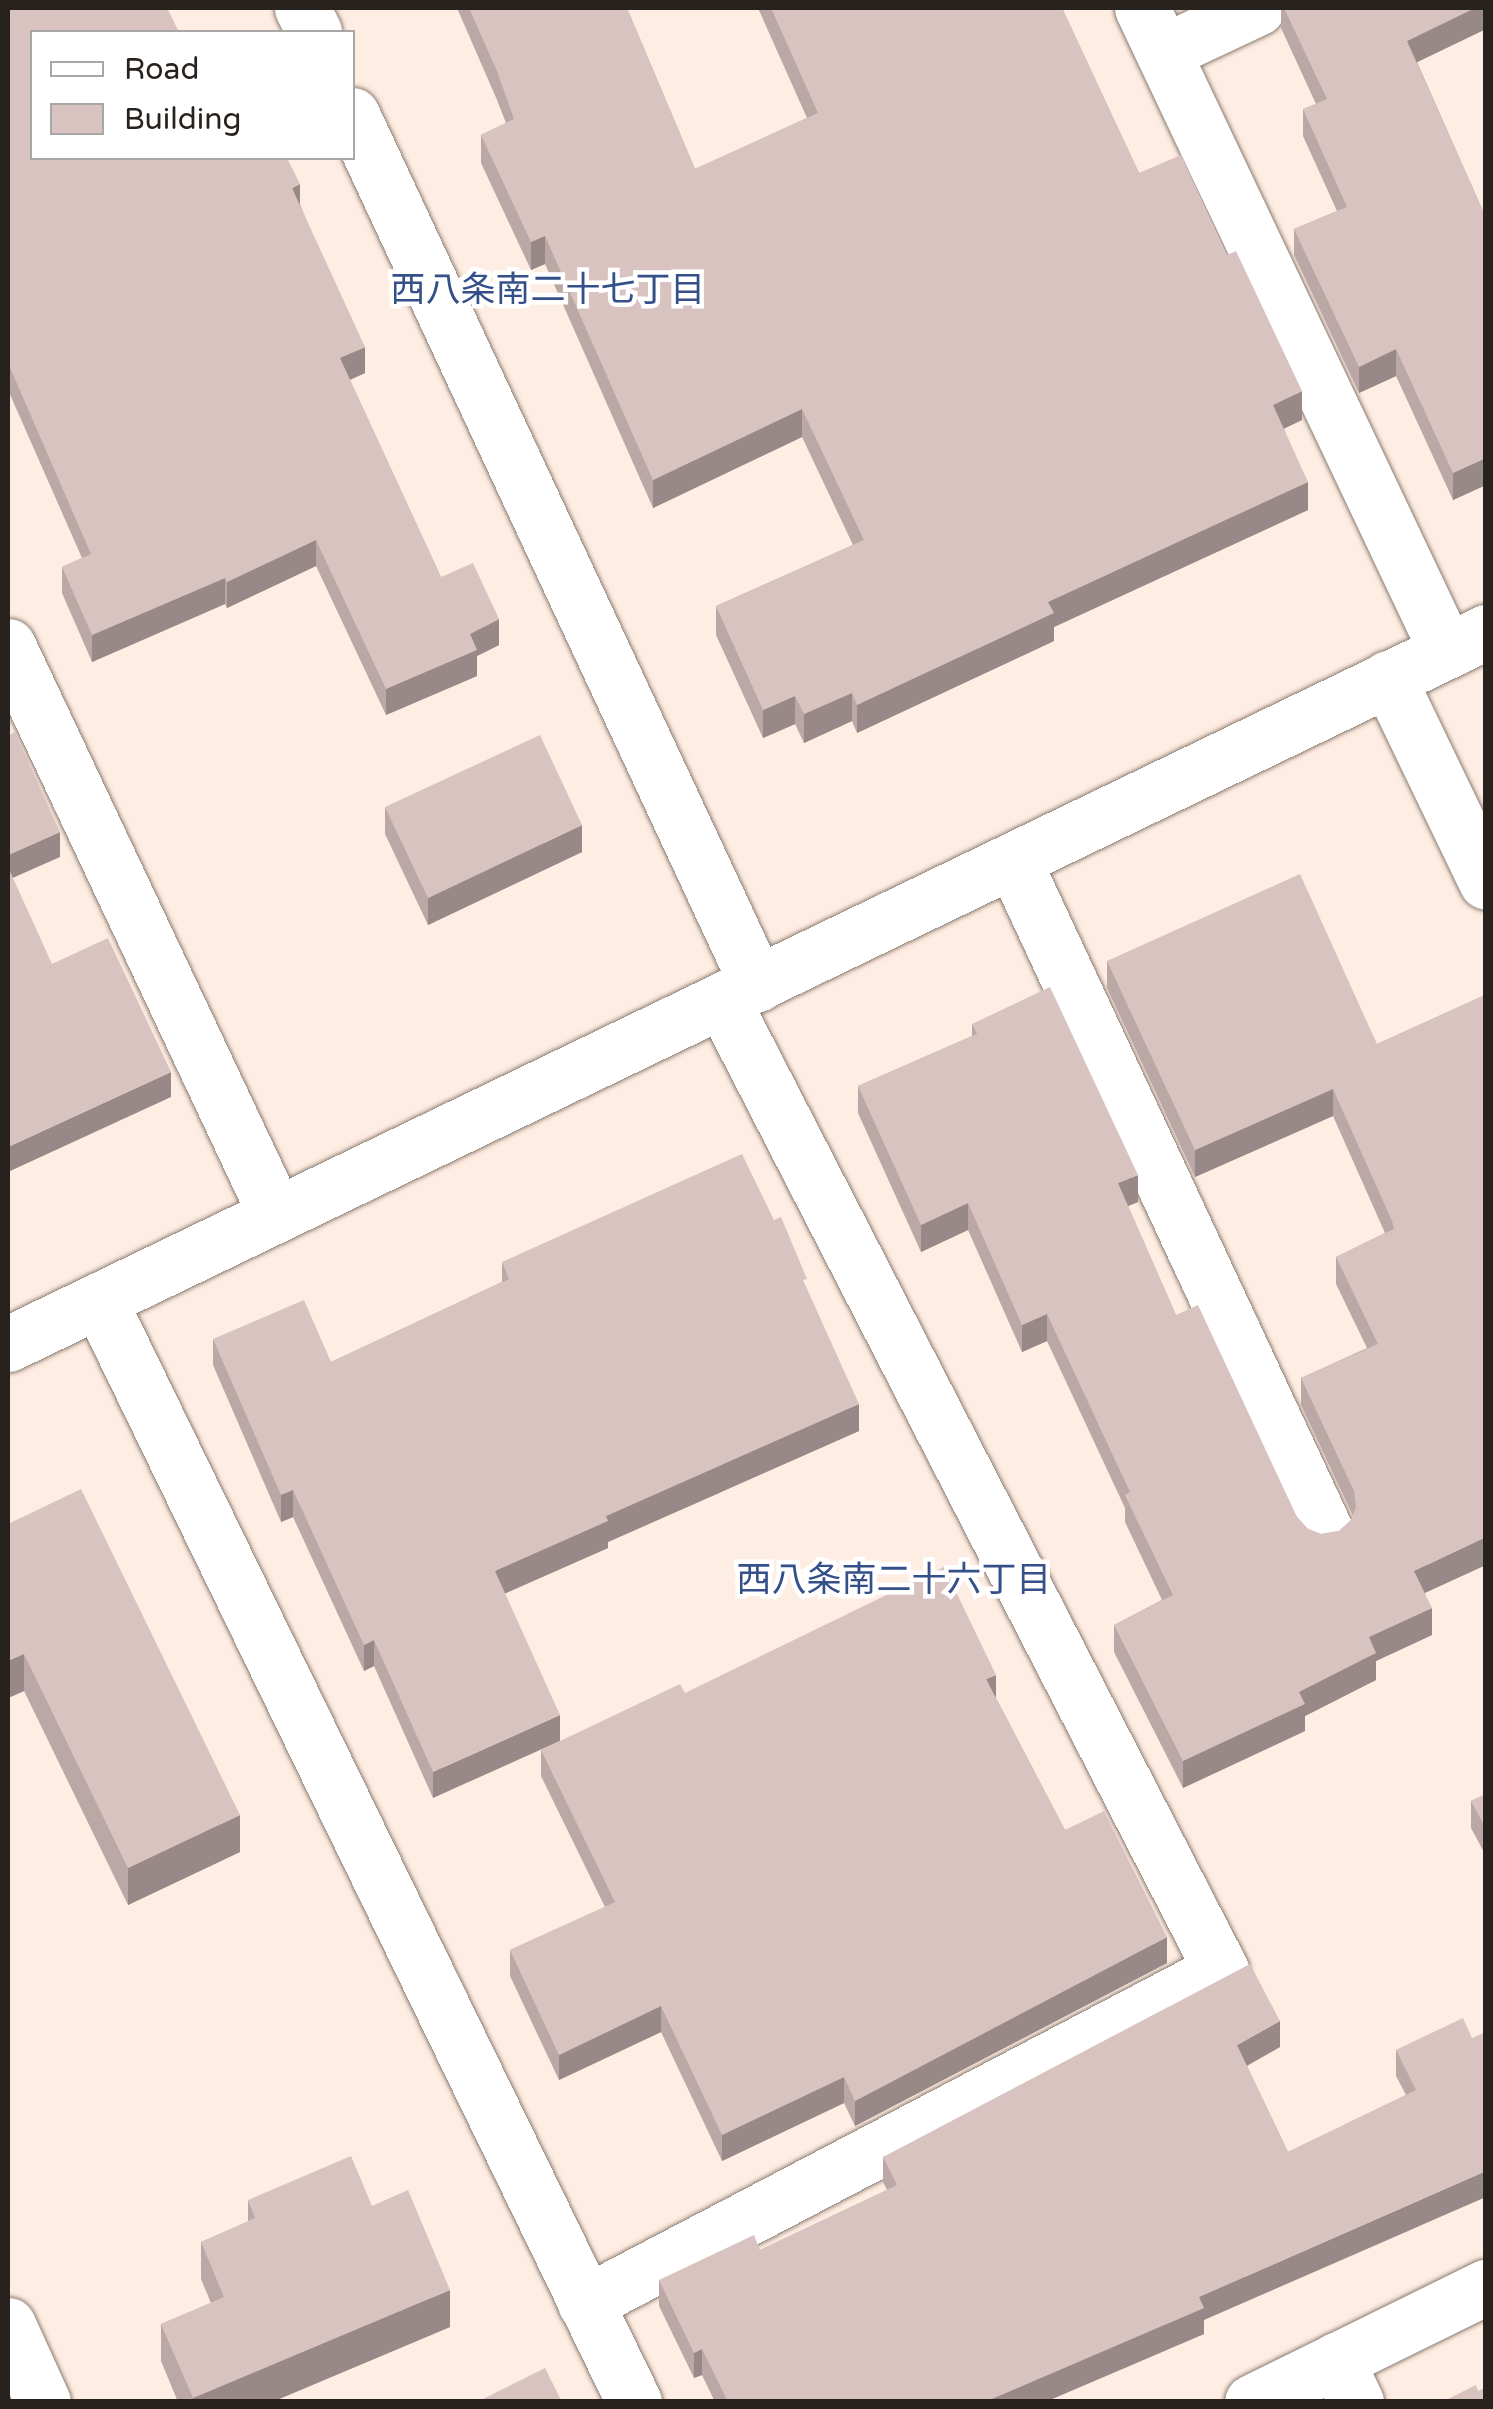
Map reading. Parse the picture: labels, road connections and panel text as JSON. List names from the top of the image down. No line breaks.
{"districts":["西八条南二十七丁目","西八条南二十六丁目"],"legend":["Road","Building"]}
